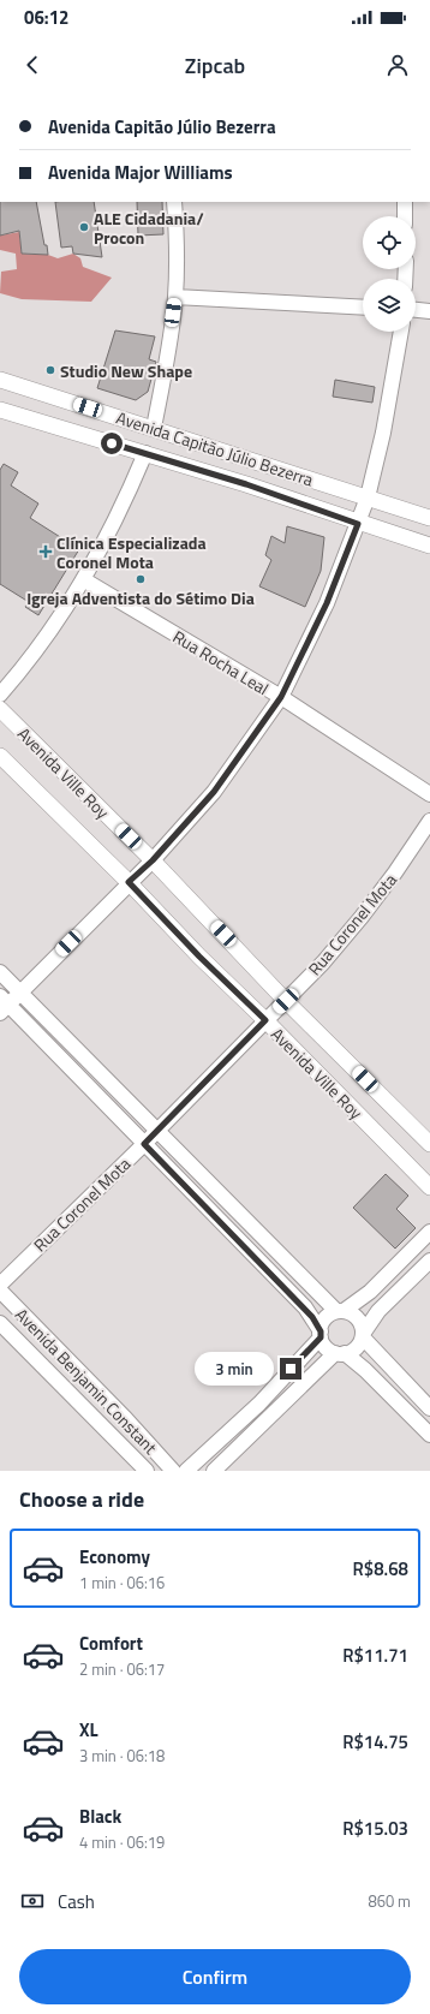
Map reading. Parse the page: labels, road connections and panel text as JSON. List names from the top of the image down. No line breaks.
{"streets":{"main road":["Avenida Capitão Júlio Bezerra","Avenida Ville Roy"],"street":["Rua Rocha Leal","Rua Coronel Mota","Avenida Benjamin Constant"]},"crossings":[["Avenida Ville Roy","Rua Coronel Mota"]],"places":{"other":["ALE Cidadania/ Procon","Studio New Shape","Igreja Adventista do Sétimo Dia"],"health":["Clínica Especializada Coronel Mota"]},"page":{"status":"06:12","header":"Zipcab","banner":["Avenida Capitão Júlio Bezerra","Avenida Major Williams"],"bubble":"3 min","heading":"Choose a ride","list":[{"name":"Economy","note":"1 min · 06:16","value":"R$8.68"},{"name":"Comfort","note":"2 min · 06:17","value":"R$11.71"},{"name":"XL","note":"3 min · 06:18","value":"R$14.75"},{"name":"Black","note":"4 min · 06:19","value":"R$15.03"}],"pay":["Cash","860 m"],"buttons":"Confirm"}}
